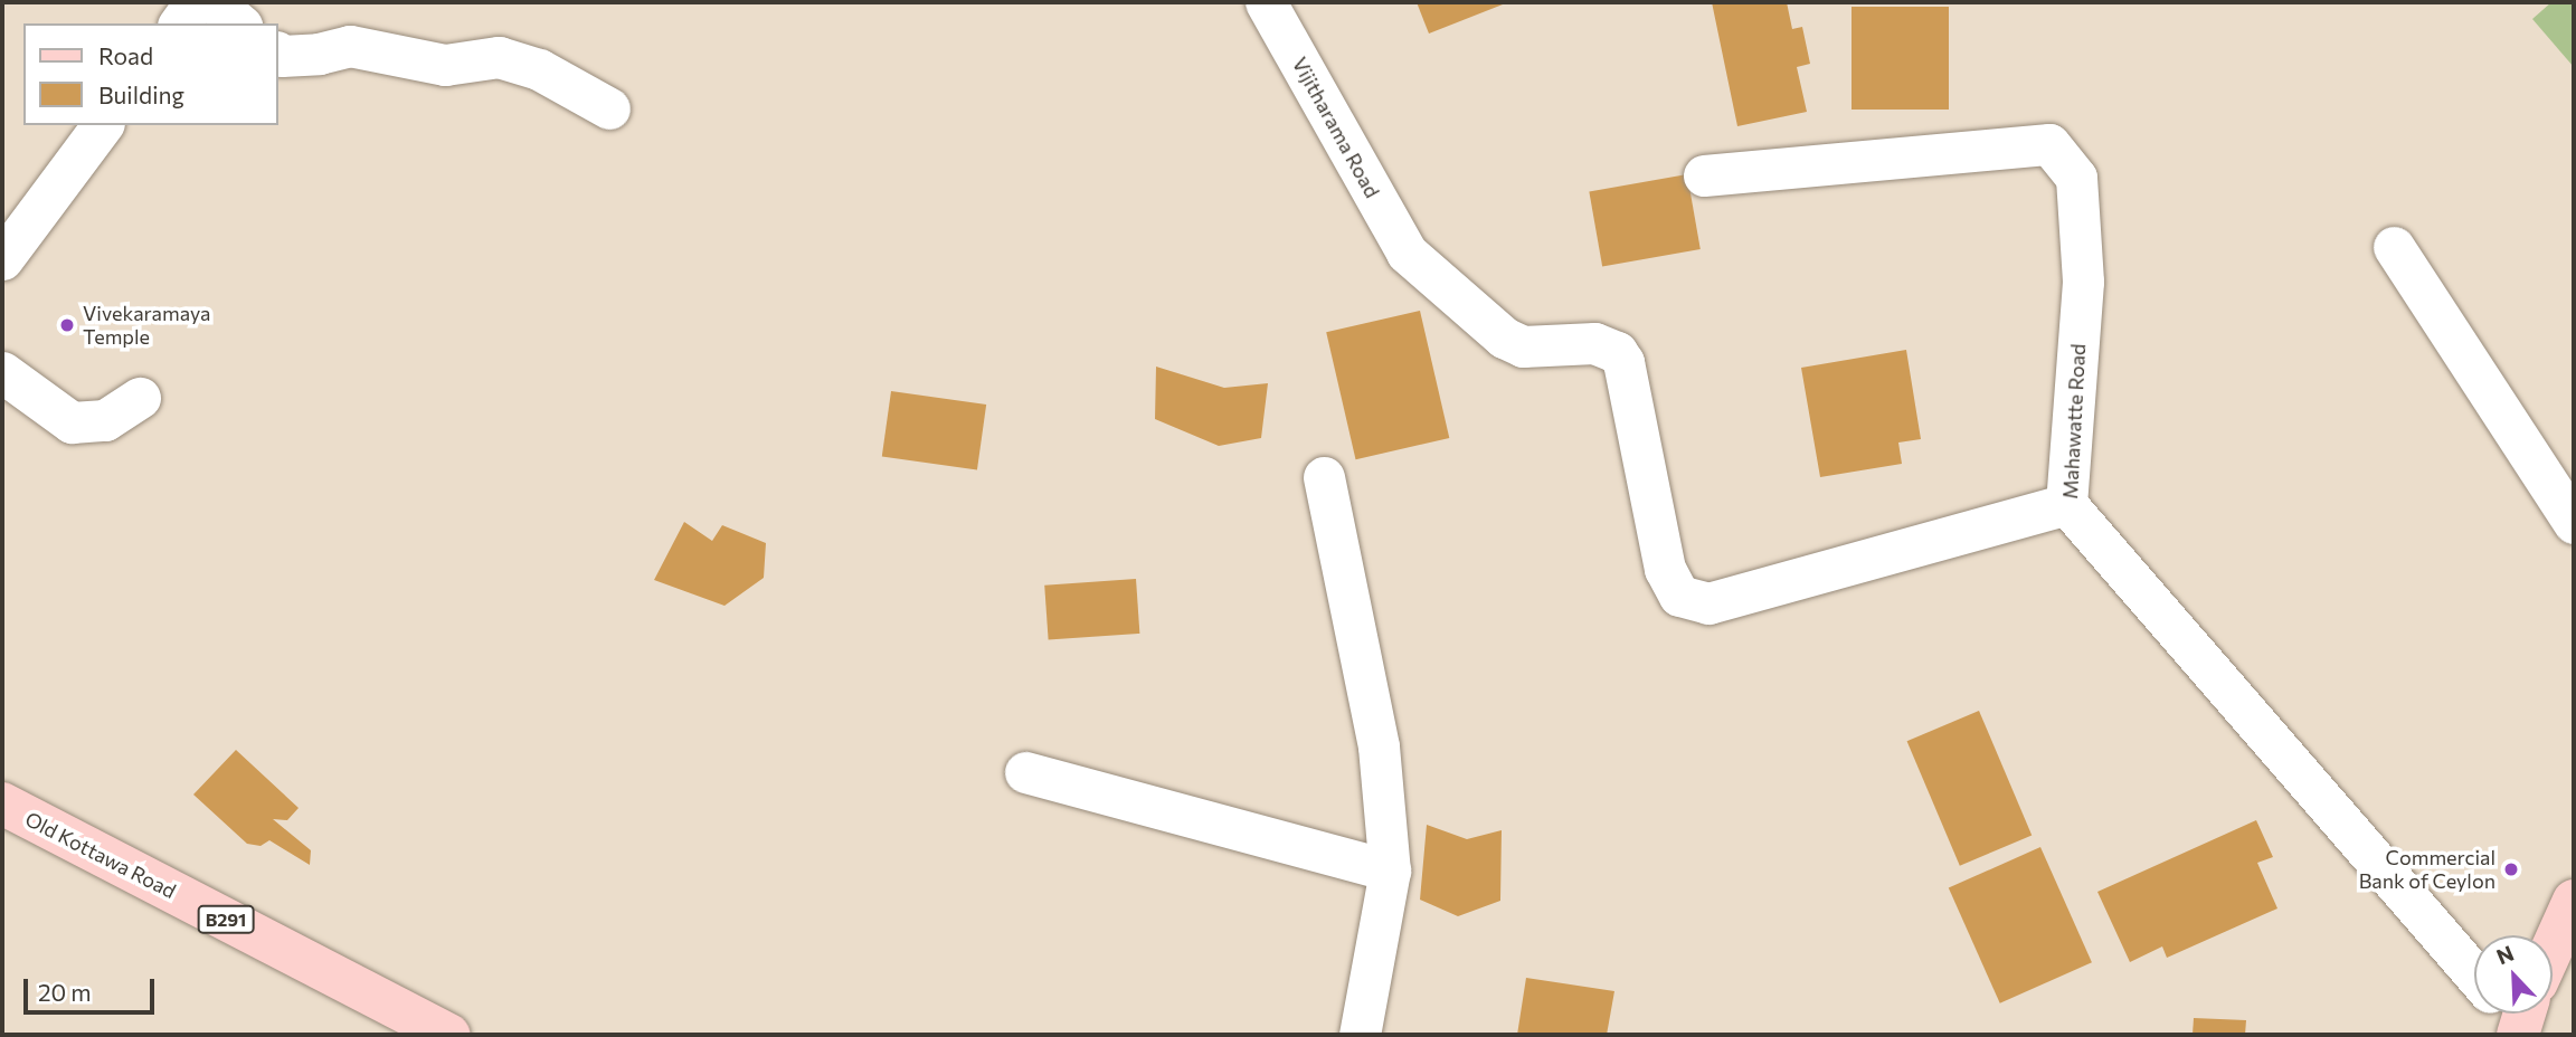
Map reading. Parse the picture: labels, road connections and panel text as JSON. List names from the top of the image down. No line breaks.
{"streets":{"main road":["Old Kottawa Road","B291"],"street":["Vijitharama Road","Mahawatte Road"]},"crossings":[["Vijitharama Road","Mahawatte Road"]],"places":["Vivekaramaya Temple","Commercial Bank of Ceylon"],"legend":["Road","Building"],"scale_bar":"20 m","north":"top left"}
